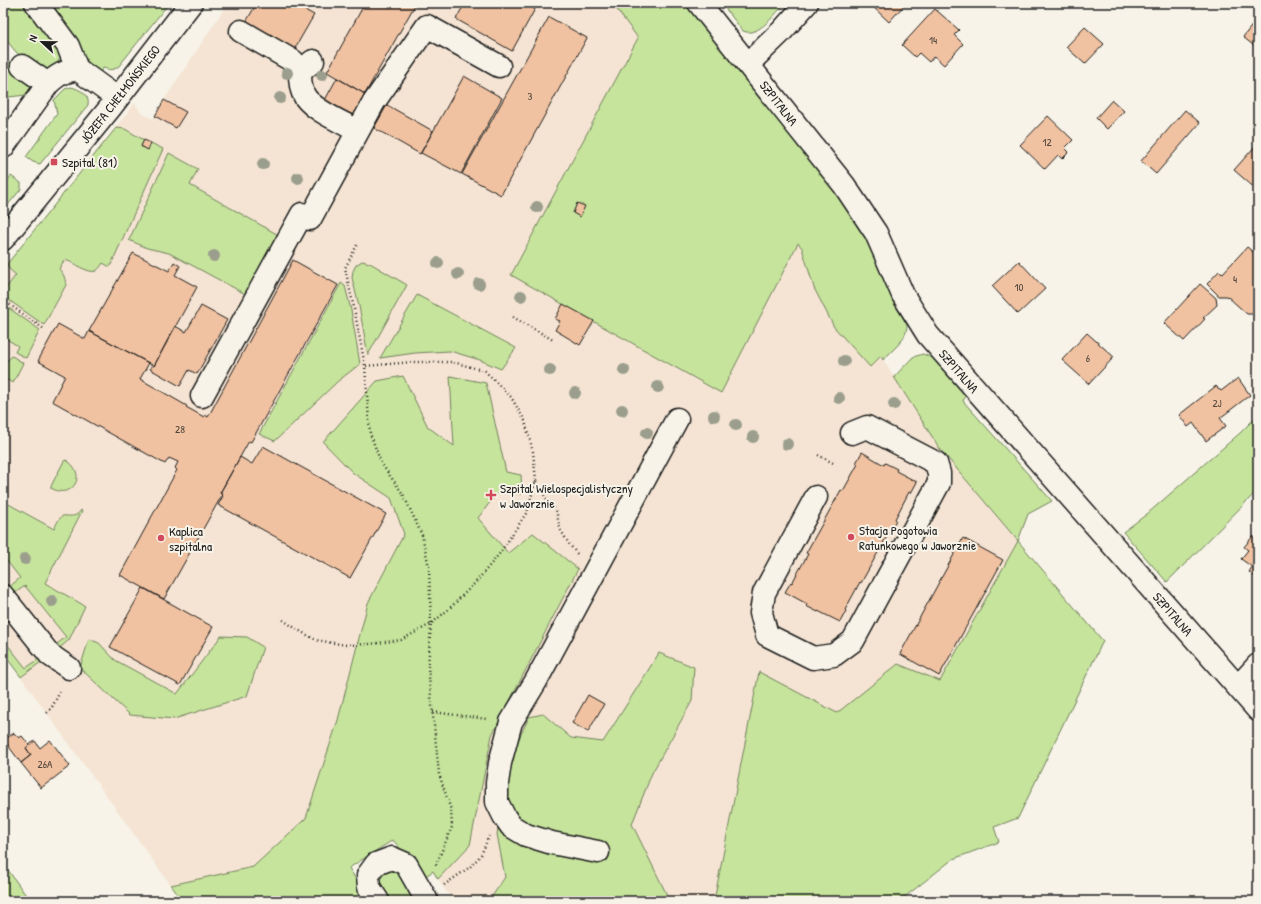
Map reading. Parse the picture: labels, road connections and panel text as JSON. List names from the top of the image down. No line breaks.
{"streets":{"street":["JÓZEFA CHEŁMOŃSKIEGO","SZPITALNA"]},"places":{"transit":["Szpital (81)"],"health":["Szpital Wielospecjalistyczny w Jaworznie"],"other":["Stacja Pogotowia Ratunkowego w Jaworznie","Kaplica szpitalna"]},"house_numbers":["14","3","12","4","10","6","2J","28","26A"],"north":"left"}
